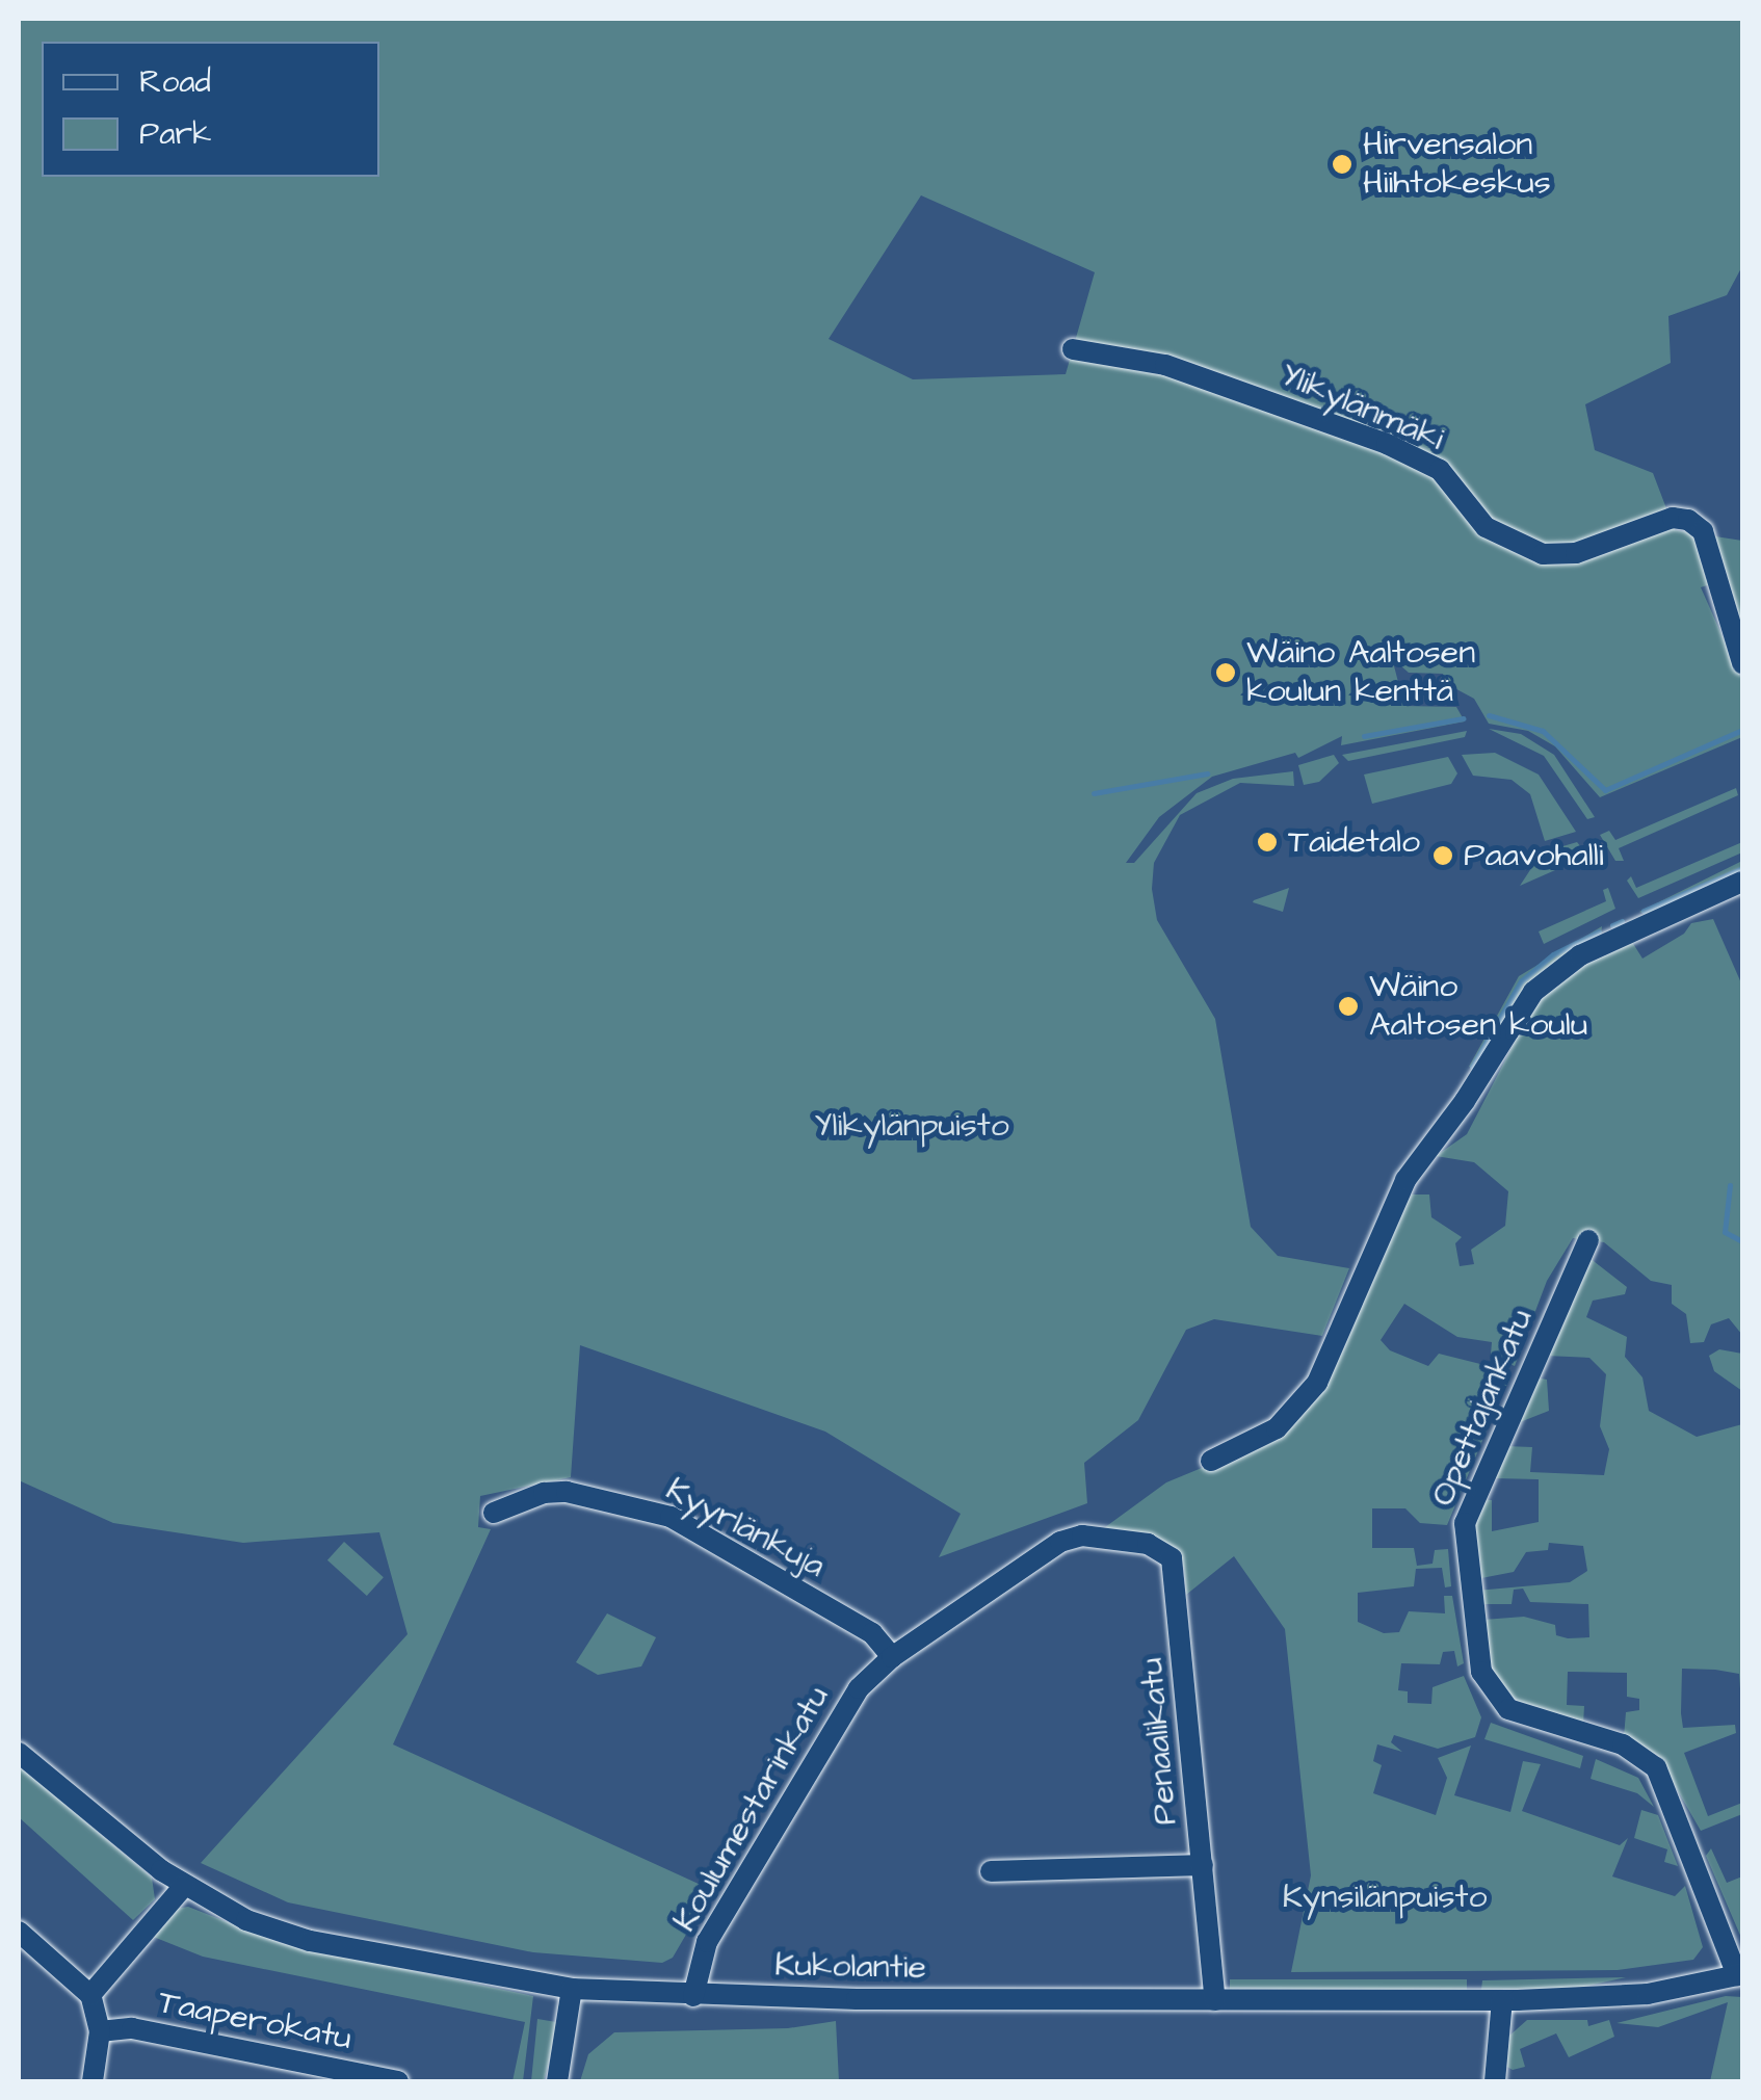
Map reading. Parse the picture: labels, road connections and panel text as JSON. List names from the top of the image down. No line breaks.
{"streets":{"street":["Ylikylänmäki","Opettajankatu","Kyyrlänkuja","Penaalikatu","Koulumestarinkatu","Kukolantie","Taaperokatu"]},"crossings":[["Opettajankatu","Kukolantie"],["Kyyrlänkuja","Koulumestarinkatu"],["Penaalikatu","Koulumestarinkatu"],["Penaalikatu","Kukolantie"],["Koulumestarinkatu","Kukolantie"]],"parks":["Ylikylänpuisto","Kynsilänpuisto"],"places":["Hirvensalon Hiihtokeskus","Wäino Aaltosen koulun kenttä","Taidetalo","Paavohalli","Wäino Aaltosen koulu"],"legend":["Road","Park"]}
